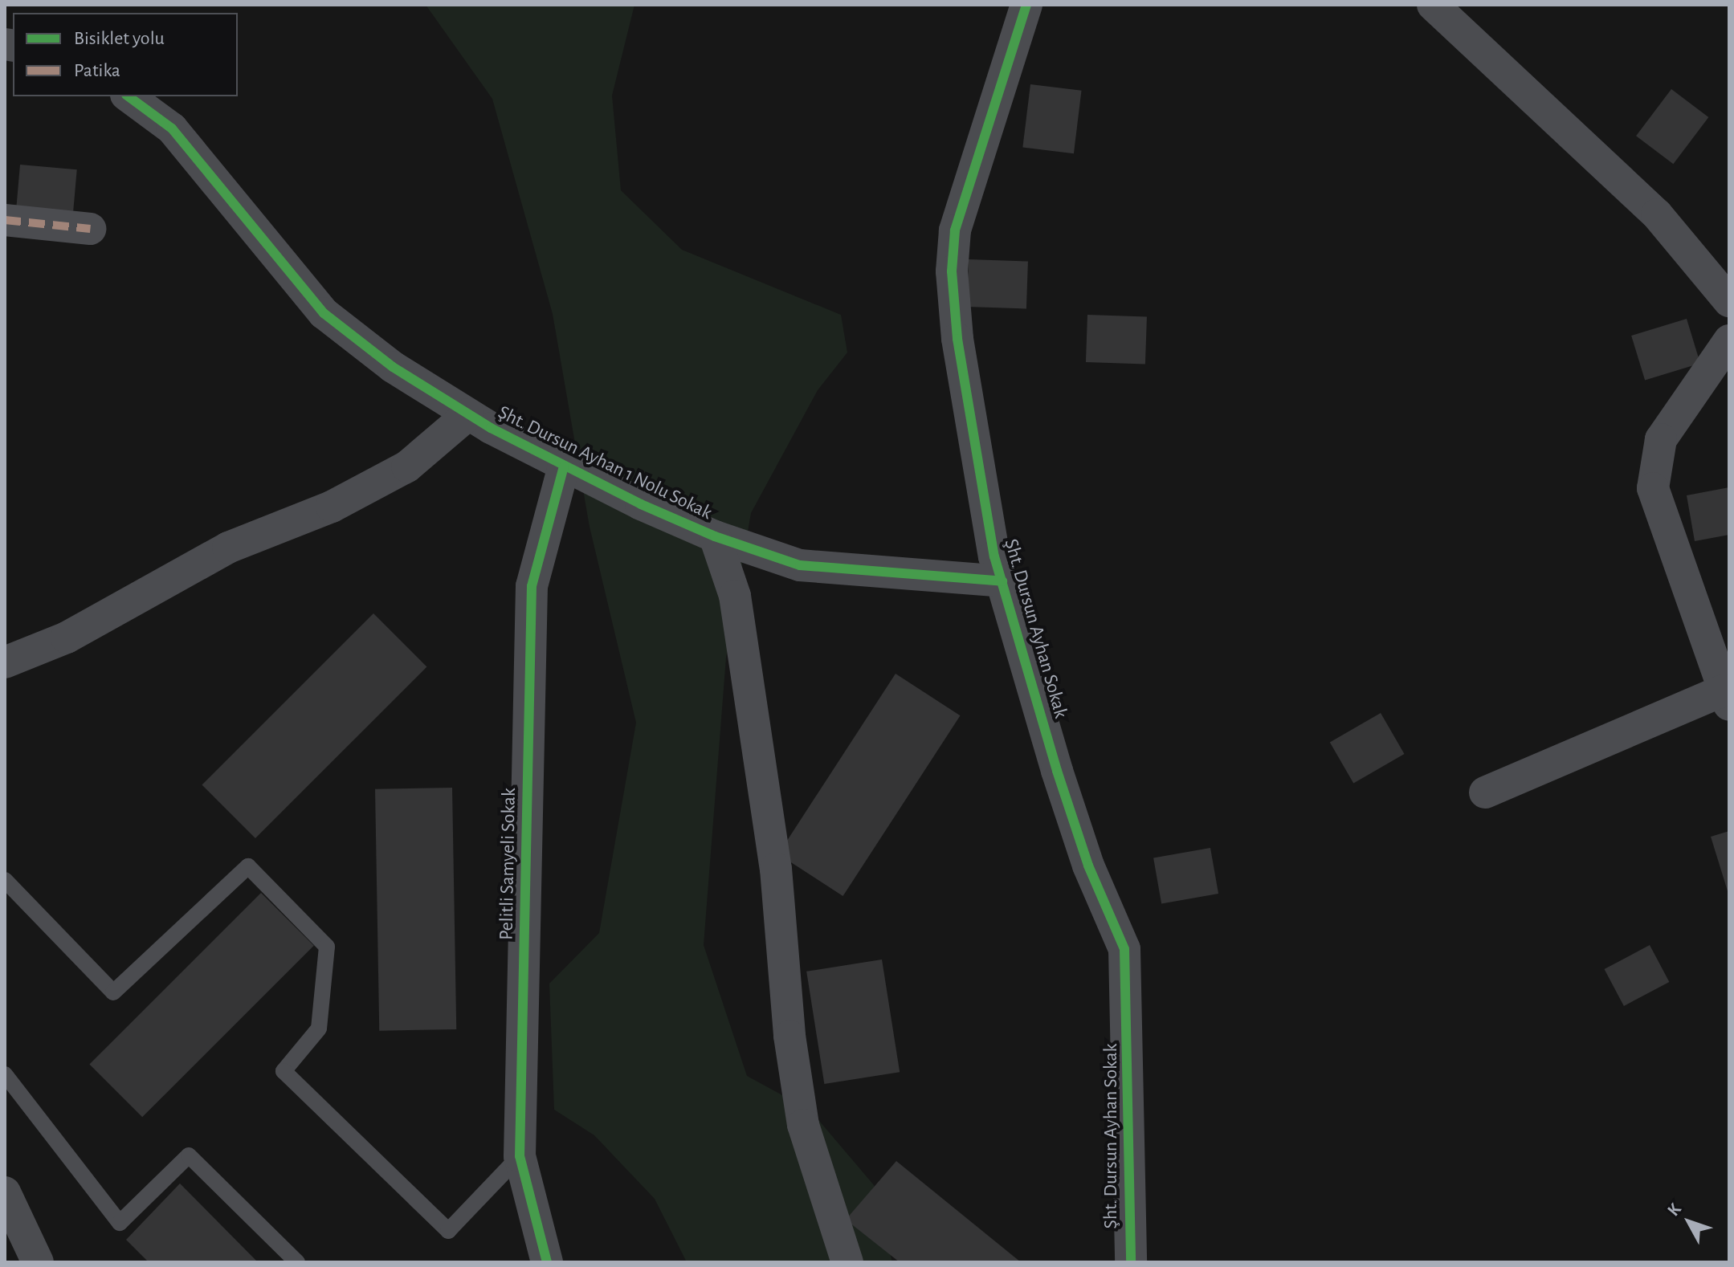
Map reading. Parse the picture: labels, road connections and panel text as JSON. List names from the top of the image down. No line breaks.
{"streets":{"street":["Şht. Dursun Ayhan 1 Nolu Sokak","Şht. Dursun Ayhan Sokak","Pelitli Samyeli Sokak"]},"crossings":[["Şht. Dursun Ayhan 1 Nolu Sokak","Şht. Dursun Ayhan Sokak"],["Şht. Dursun Ayhan 1 Nolu Sokak","Pelitli Samyeli Sokak"]],"legend":["Bisiklet yolu","Patika"],"north":"top left"}
